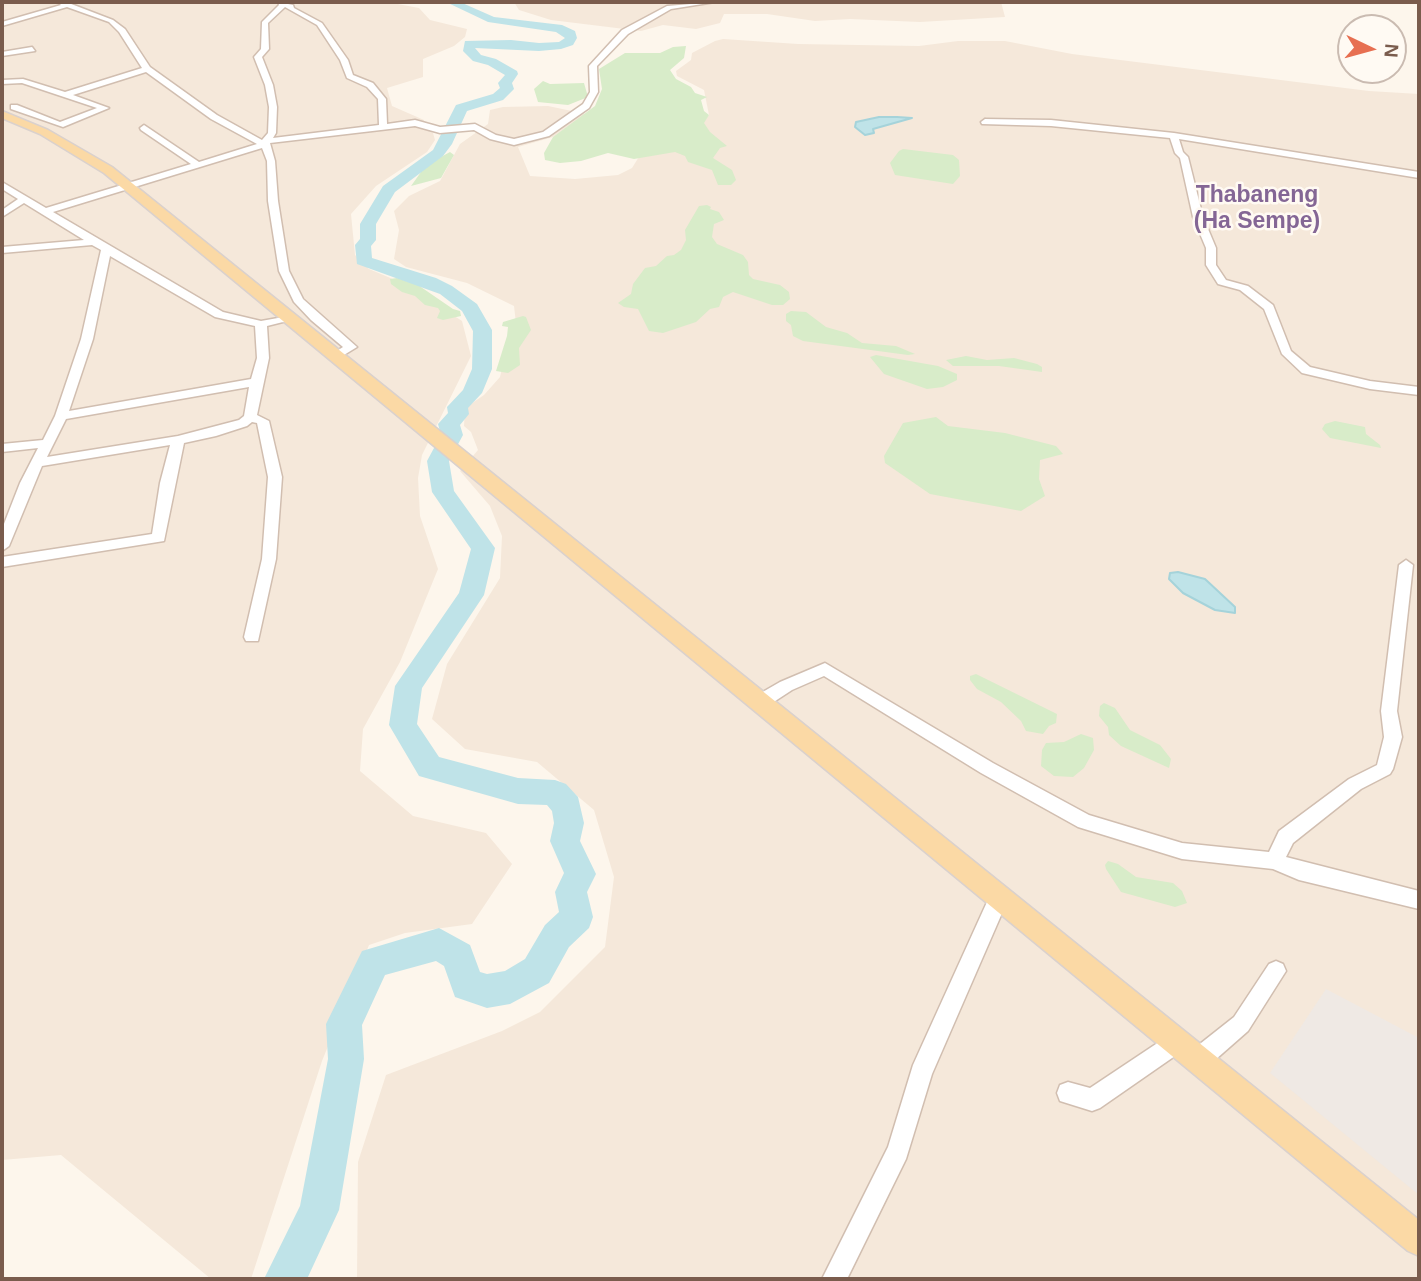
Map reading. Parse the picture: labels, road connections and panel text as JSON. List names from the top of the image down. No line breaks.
{"districts":["Thabaneng (Ha Sempe)"],"north":"right"}
